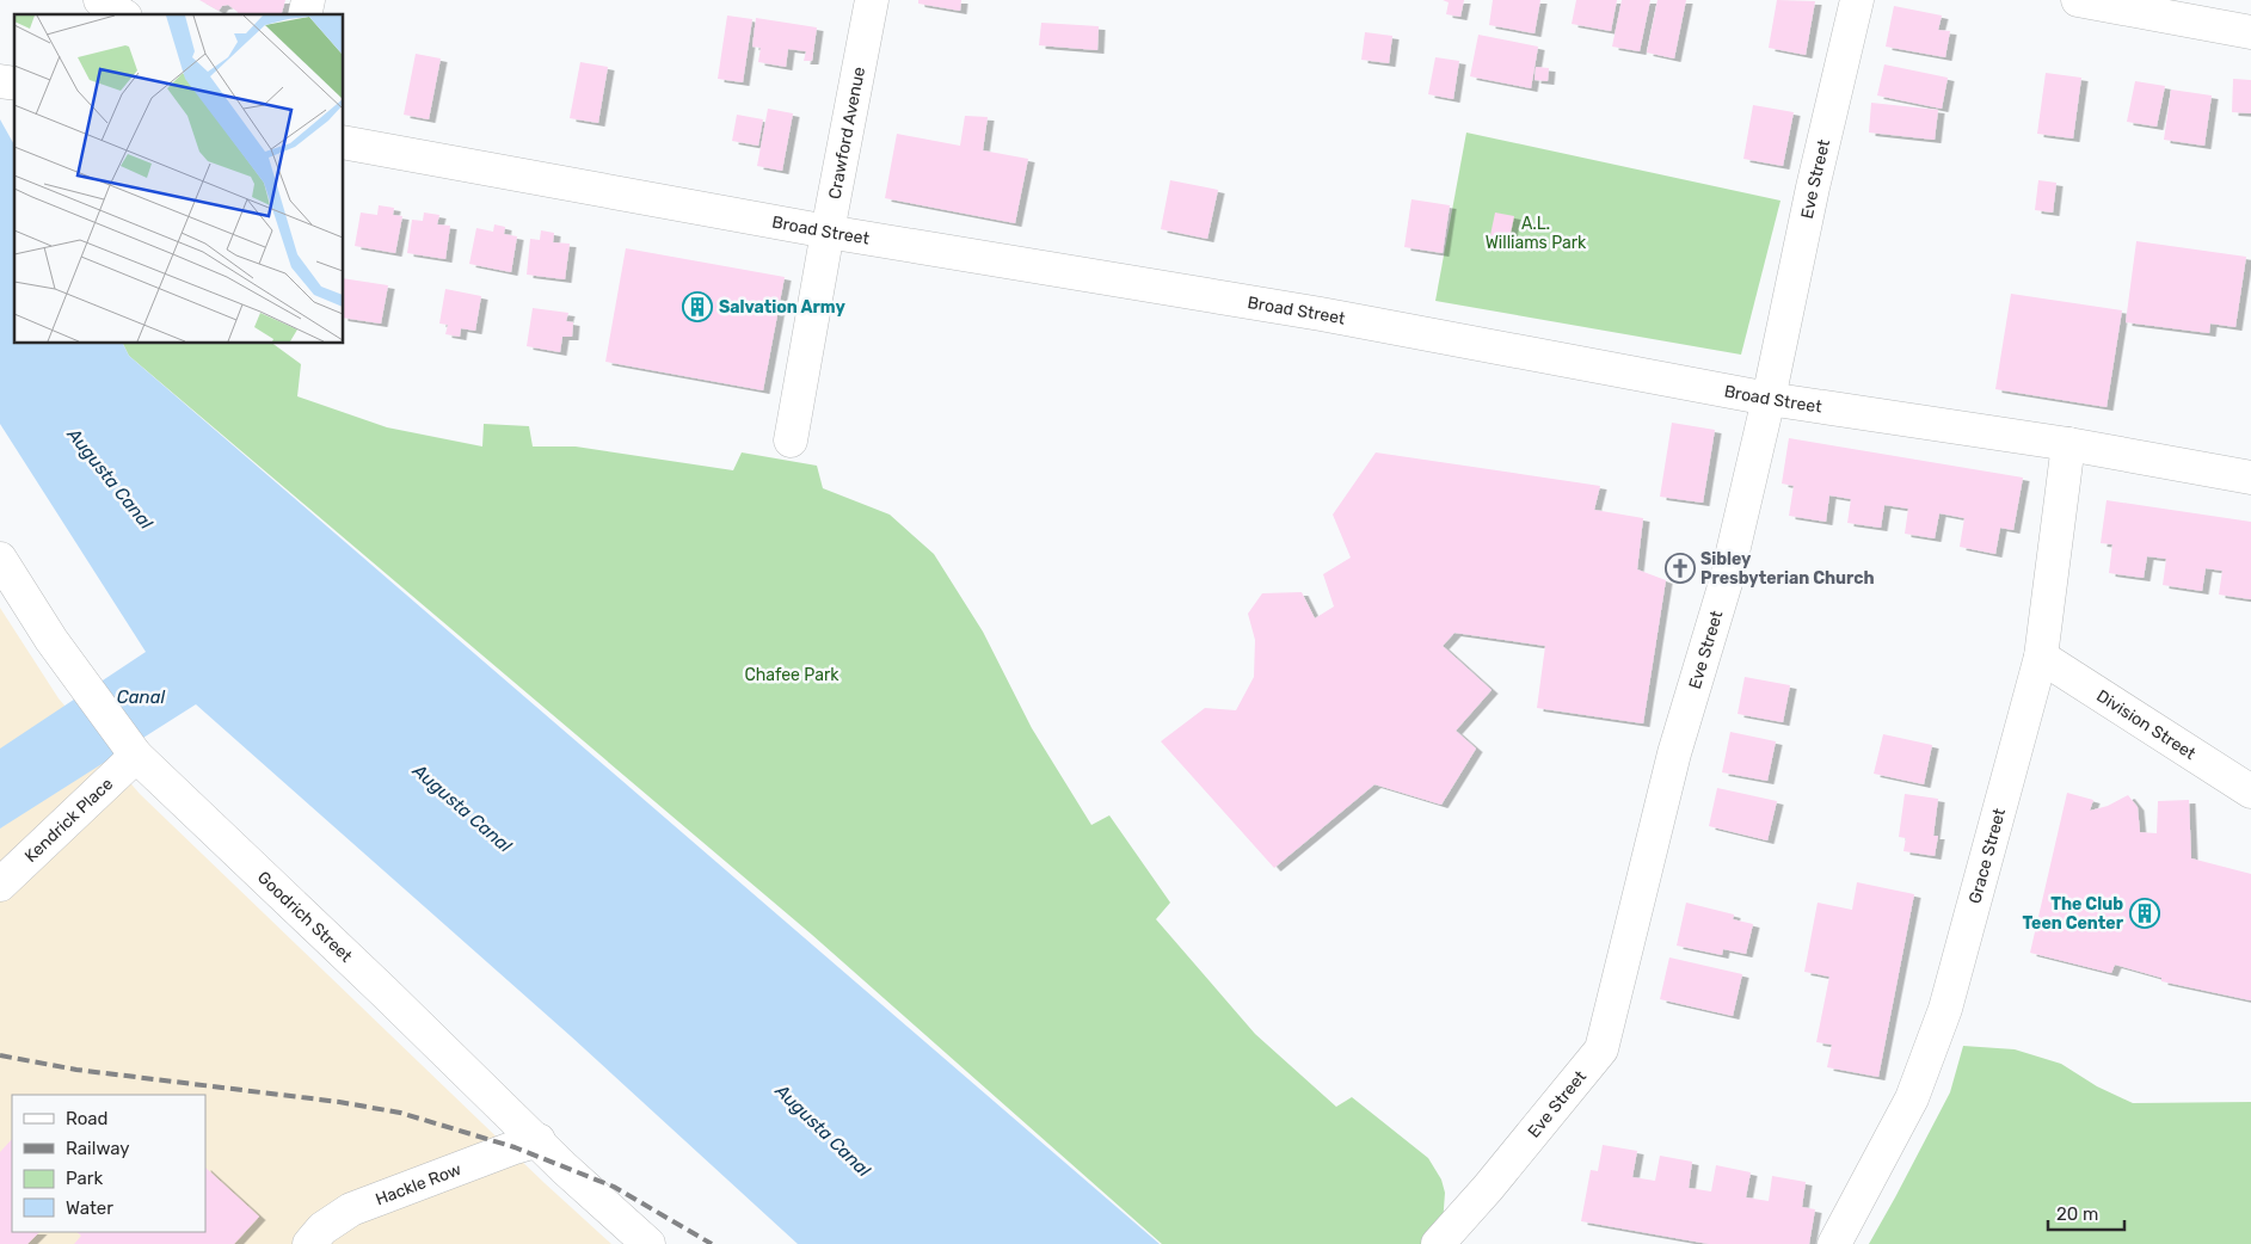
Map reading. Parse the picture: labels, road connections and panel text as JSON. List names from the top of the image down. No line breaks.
{"streets":{"street":["Crawford Avenue","Eve Street","Broad Street","Division Street","Kendrick Place","Grace Street","Goodrich Street","Hackle Row"]},"crossings":[["Crawford Avenue","Broad Street"],["Eve Street","Broad Street"],["Broad Street","Grace Street"],["Division Street","Grace Street"],["Kendrick Place","Goodrich Street"],["Goodrich Street","Hackle Row"]],"water":["Augusta Canal","Canal"],"parks":["A.L. Williams Park","Chafee Park"],"places":{"building":["Salvation Army","The Club Teen Center"],"church":["Sibley Presbyterian Church"]},"legend":["Road","Railway","Park","Water"],"scale_bar":"20 m"}
